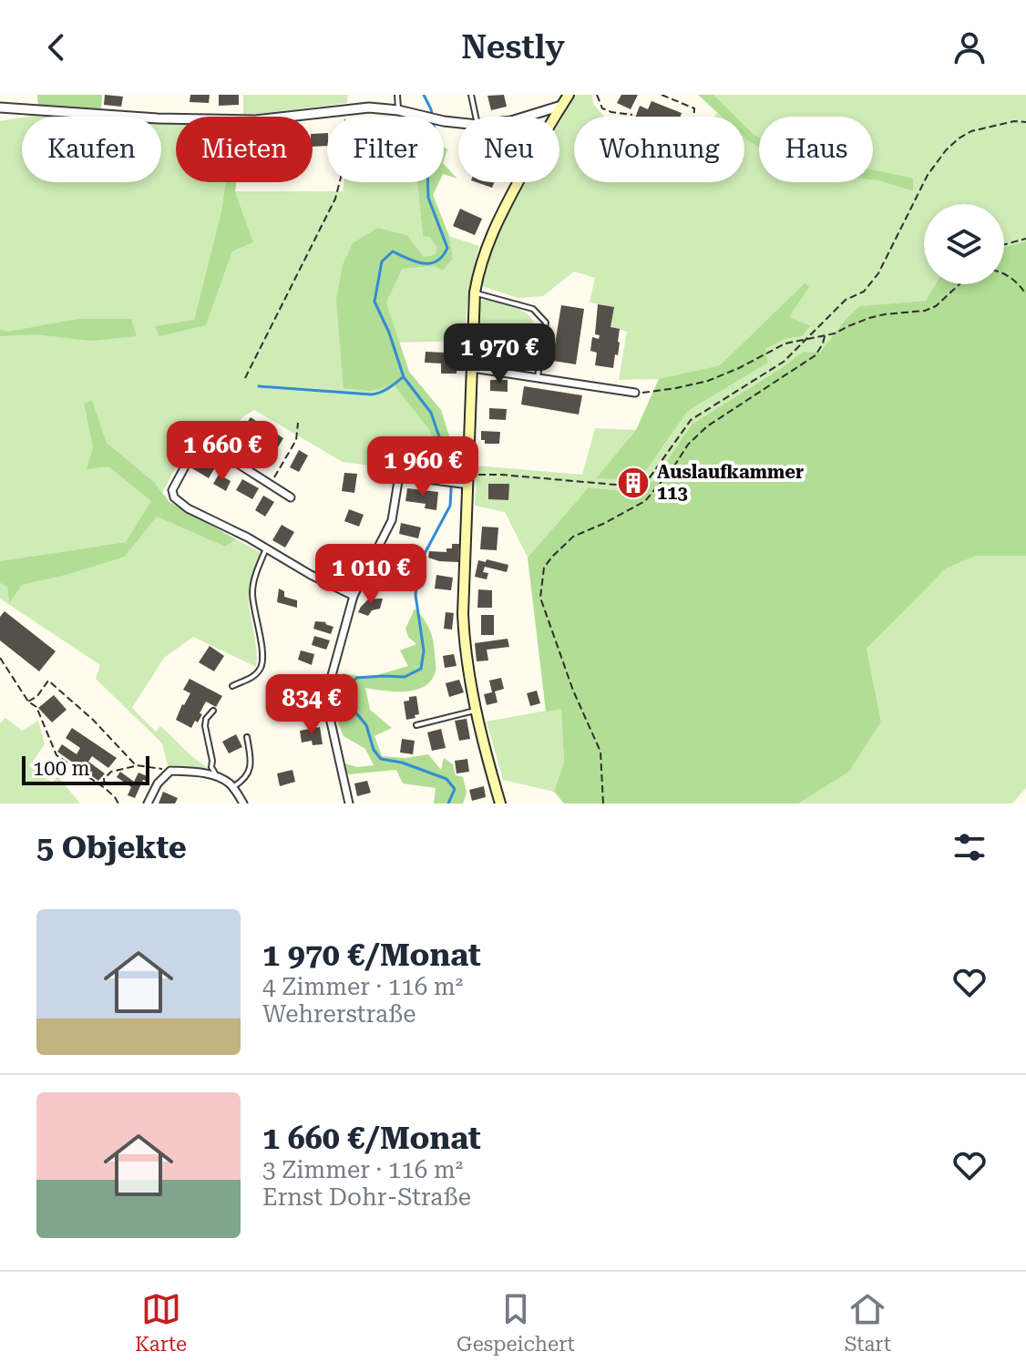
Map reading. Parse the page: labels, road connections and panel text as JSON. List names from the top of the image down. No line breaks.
{"places":{"building":["Auslaufkammer 113"]},"scale_bar":"100 m","page":{"header":"Nestly","chip":["Kaufen","Mieten","Filter","Neu","Wohnung","Haus"],"price":["1 970 €","1 660 €","1 960 €","1 010 €","834 €"],"scale":"100 m","heading":"5 Objekte","list":[{"name":"1 970 €/Monat","note":"4 Zimmer · 116 m² · Wehrerstraße"},{"name":"1 660 €/Monat","note":"3 Zimmer · 116 m² · Ernst Dohr-Straße"}],"tabs":["Karte","Gespeichert","Start"]}}
